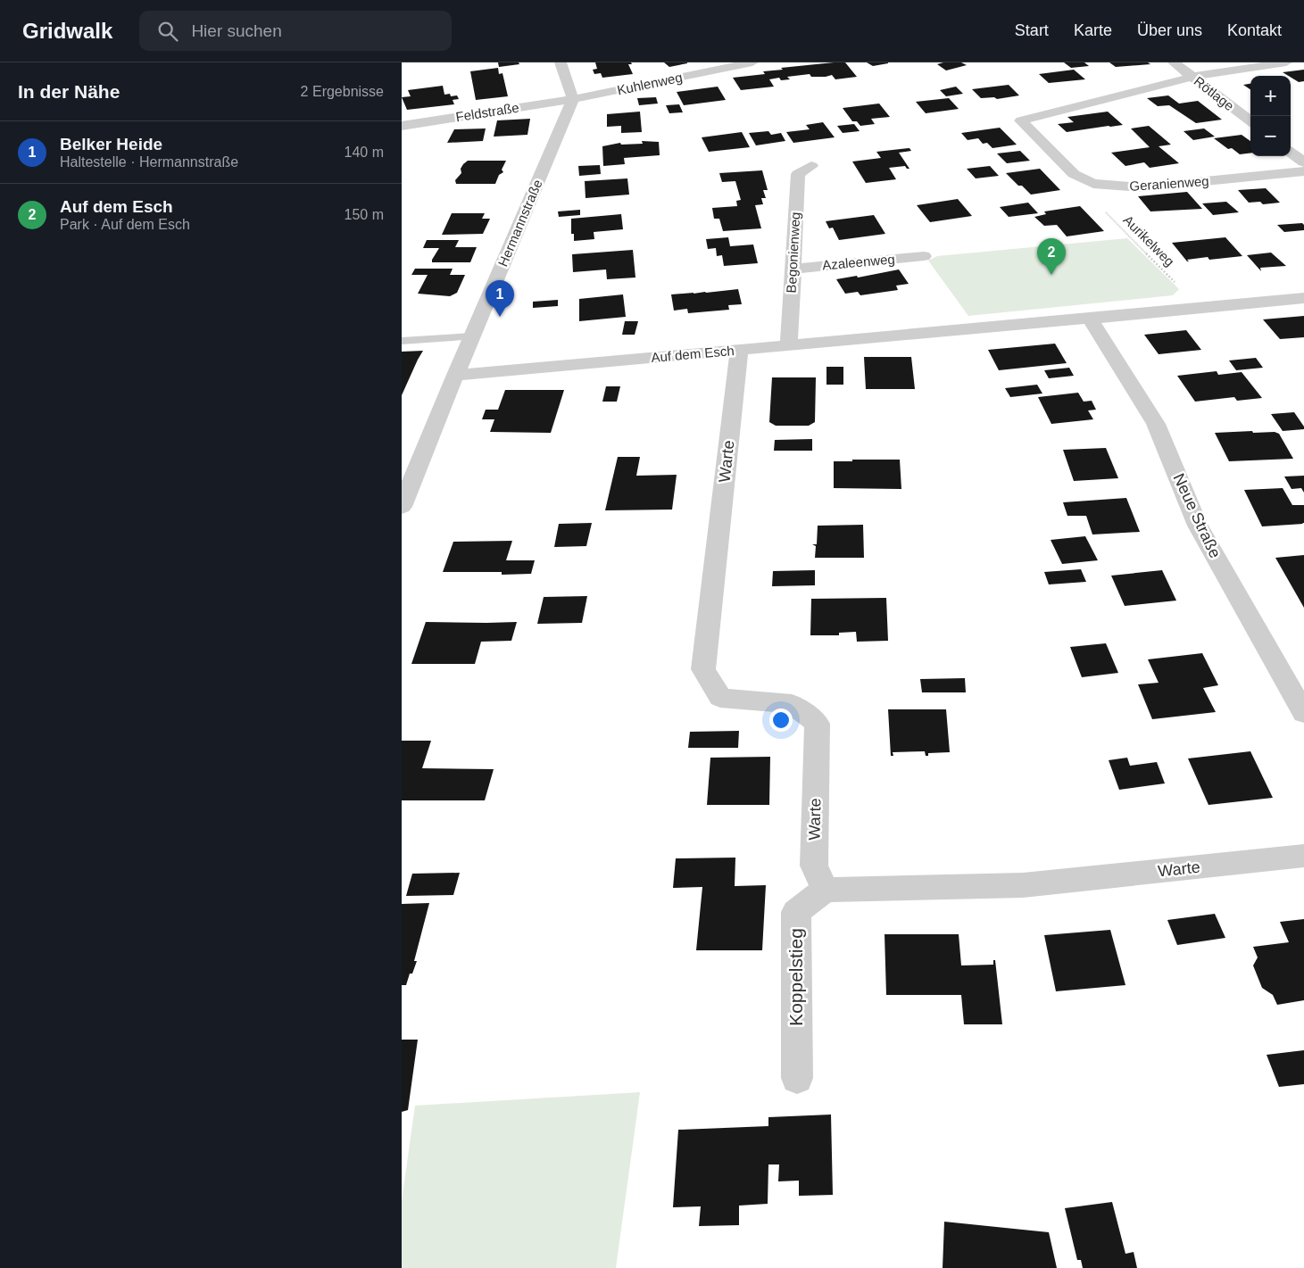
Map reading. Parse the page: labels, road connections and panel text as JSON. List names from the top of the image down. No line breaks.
{"streets":{"street":["Kuhlenweg","Rötlage","Feldstraße","Geranienweg","Hermannstraße","Begonienweg","Azaleenweg","Auf dem Esch","Warte","Neue Straße","Koppelstieg"],"path":["Aurikelweg"]},"crossings":[["Kuhlenweg","Feldstraße"],["Kuhlenweg","Hermannstraße"],["Rötlage","Geranienweg"],["Feldstraße","Hermannstraße"],["Geranienweg","Aurikelweg"],["Hermannstraße","Auf dem Esch"],["Aurikelweg","Auf dem Esch"],["Begonienweg","Azaleenweg"],["Begonienweg","Auf dem Esch"],["Auf dem Esch","Warte"],["Auf dem Esch","Neue Straße"],["Warte","Koppelstieg"]],"page":{"header":"Gridwalk","search":"Hier suchen","nav":["Start","Karte","Über uns","Kontakt"],"heading":["In der Nähe","2 Ergebnisse"],"map_buttons":["+","−"],"list":[{"mark":"1","name":"Belker Heide","note":"Haltestelle · Hermannstraße","value":"140 m"},{"mark":"2","name":"Auf dem Esch","note":"Park · Auf dem Esch","value":"150 m"}],"pins":["2","1"]}}
